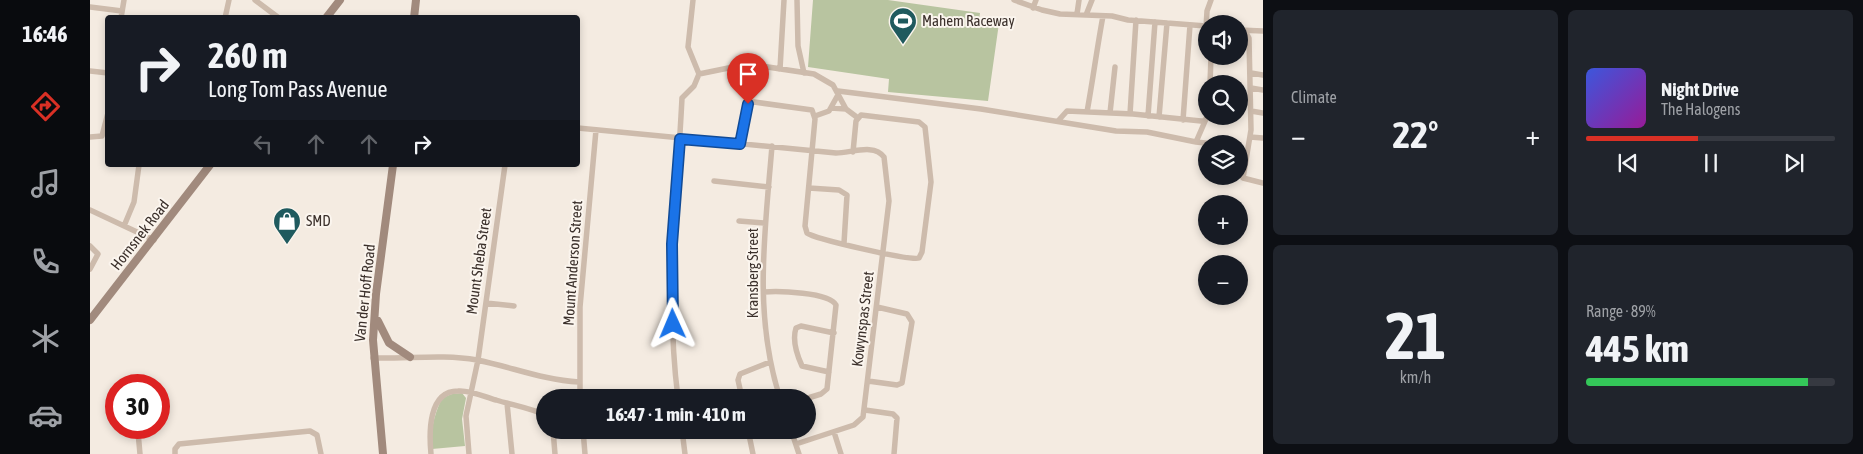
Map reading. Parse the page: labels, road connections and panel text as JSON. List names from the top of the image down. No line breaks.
{"streets":{"main road":["Hornsnek Road","Van der Hoff Road"],"street":["Mount Sheba Street","Mount Anderson Street","Kransberg Street","Kowynspas Street"]},"places":{"sports":["Mahem Raceway"],"shop":["SMD"]},"page":{"tabs":"16:46","tile":["Climate",["21","km/h"],["Range · 89%","445 km"]],"map_buttons":["+","−"],"turn":["260 m","Long Tom Pass Avenue"],"song":["Night Drive","The Halogens"],"heat":["−","22°","+"],"limit":"30","trip":"16:47 · 1 min · 410 m"}}
